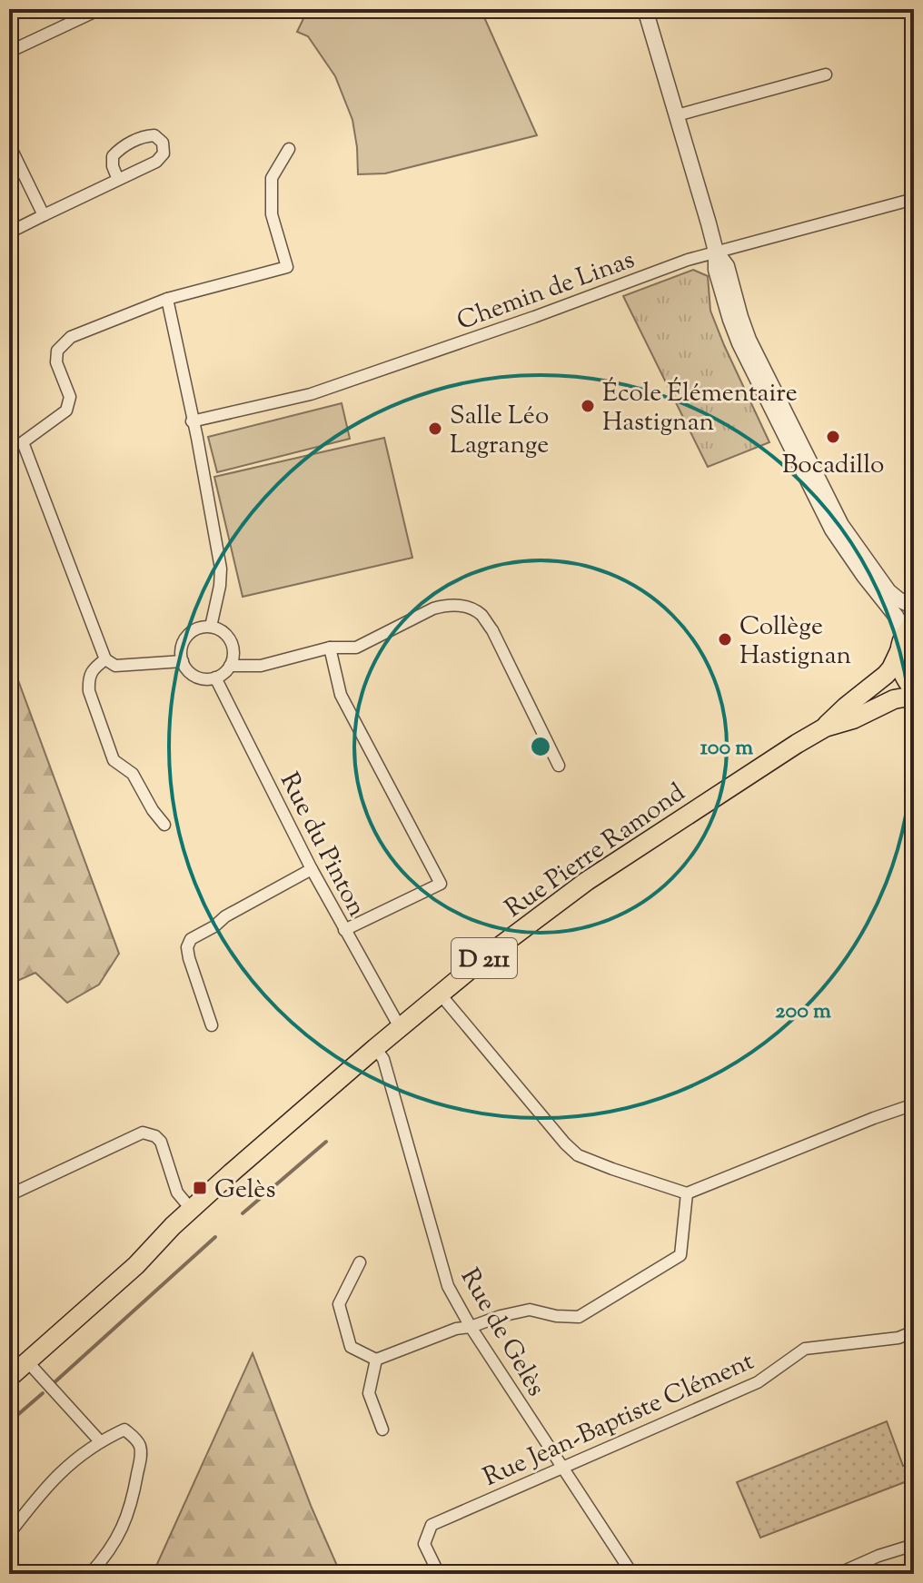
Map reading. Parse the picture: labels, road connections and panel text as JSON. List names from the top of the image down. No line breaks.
{"streets":{"main road":["Rue Pierre Ramond","D 211"],"street":["Chemin de Linas","Rue du Pinton","Rue de Gelès","Rue Jean-Baptiste Clément"]},"crossings":[["Rue du Pinton","Rue Pierre Ramond"],["Rue Pierre Ramond","Rue de Gelès"],["Rue de Gelès","Rue Jean-Baptiste Clément"]],"places":{"other":["École Élémentaire Hastignan","Salle Léo Lagrange","Bocadillo","Collège Hastignan"],"transit":["Gelès"]},"rings":["100 m","200 m"]}
